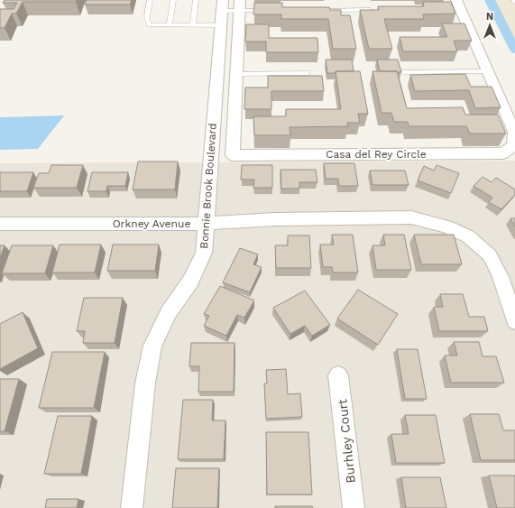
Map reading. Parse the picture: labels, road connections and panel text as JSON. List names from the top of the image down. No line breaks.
{"streets":{"street":["Casa del Rey Circle","Bonnie Brook Boulevard","Orkney Avenue","Burhley Court"]},"crossings":[["Bonnie Brook Boulevard","Orkney Avenue"]],"north":"top"}
